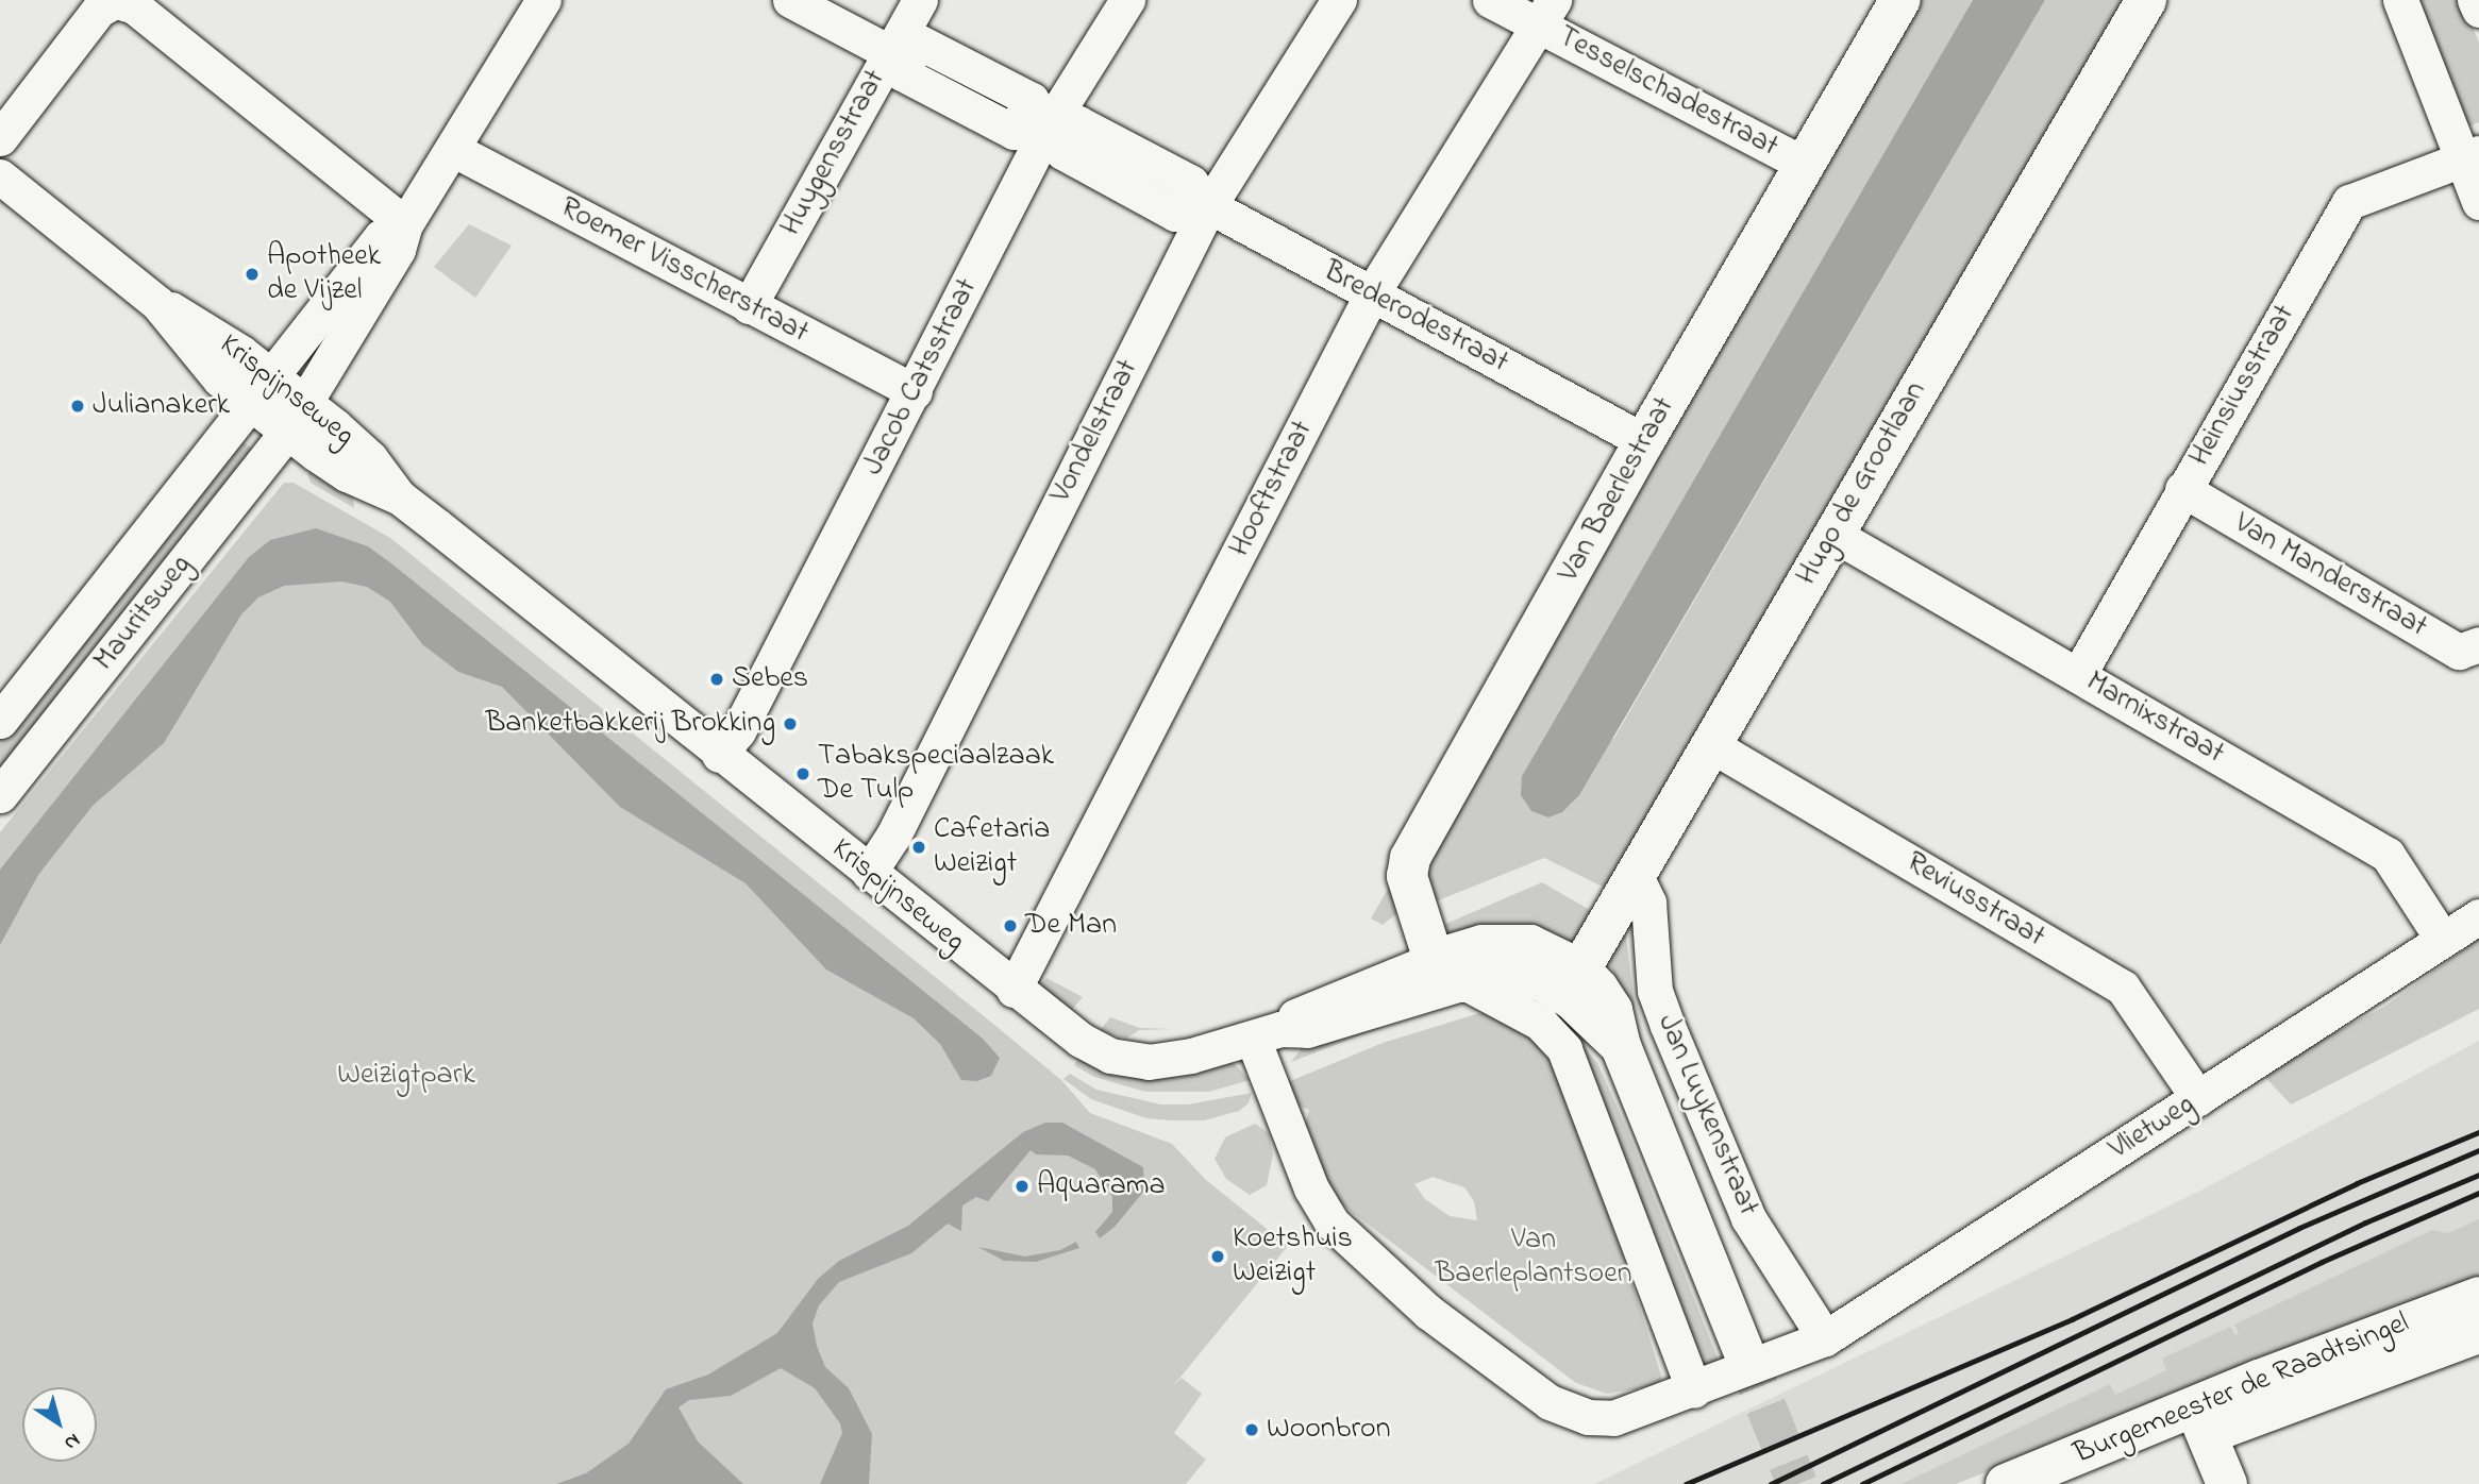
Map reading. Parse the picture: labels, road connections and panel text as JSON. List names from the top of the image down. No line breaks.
{"streets":{"main road":["Hugo de Grootlaan","Van Baerlestraat","Burgemeester de Raadtsingel"],"street":["Tesselschadestraat","Huygensstraat","Roemer Visscherstraat","Brederodestraat","Jacob Catsstraat","Heinsiusstraat","Krispijnseweg","Vondelstraat","Hooftstraat","Van Manderstraat","Mauritsweg","Marnixstraat","Reviusstraat","Jan Luykenstraat","Vlietweg"]},"crossings":[["Tesselschadestraat","Hooftstraat"],["Tesselschadestraat","Van Baerlestraat"],["Huygensstraat","Roemer Visscherstraat"],["Roemer Visscherstraat","Jacob Catsstraat"],["Brederodestraat","Vondelstraat"],["Brederodestraat","Hooftstraat"],["Brederodestraat","Van Baerlestraat"],["Jacob Catsstraat","Krispijnseweg"],["Heinsiusstraat","Van Manderstraat"],["Heinsiusstraat","Marnixstraat"],["Krispijnseweg","Vondelstraat"],["Krispijnseweg","Hooftstraat"],["Krispijnseweg","Mauritsweg"],["Hugo de Grootlaan","Marnixstraat"],["Hugo de Grootlaan","Reviusstraat"],["Hugo de Grootlaan","Jan Luykenstraat"],["Marnixstraat","Vlietweg"],["Reviusstraat","Vlietweg"],["Jan Luykenstraat","Vlietweg"]],"parks":["Weizigtpark","Van Baerleplantsoen"],"places":["Apotheek de Vijzel","Julianakerk","Sebes","Banketbakkerij Brokking","Tabakspeciaalzaak De Tulp","Cafetaria Weizigt","De Man","Aquarama","Koetshuis Weizigt","Woonbron"],"north":"bottom right"}
